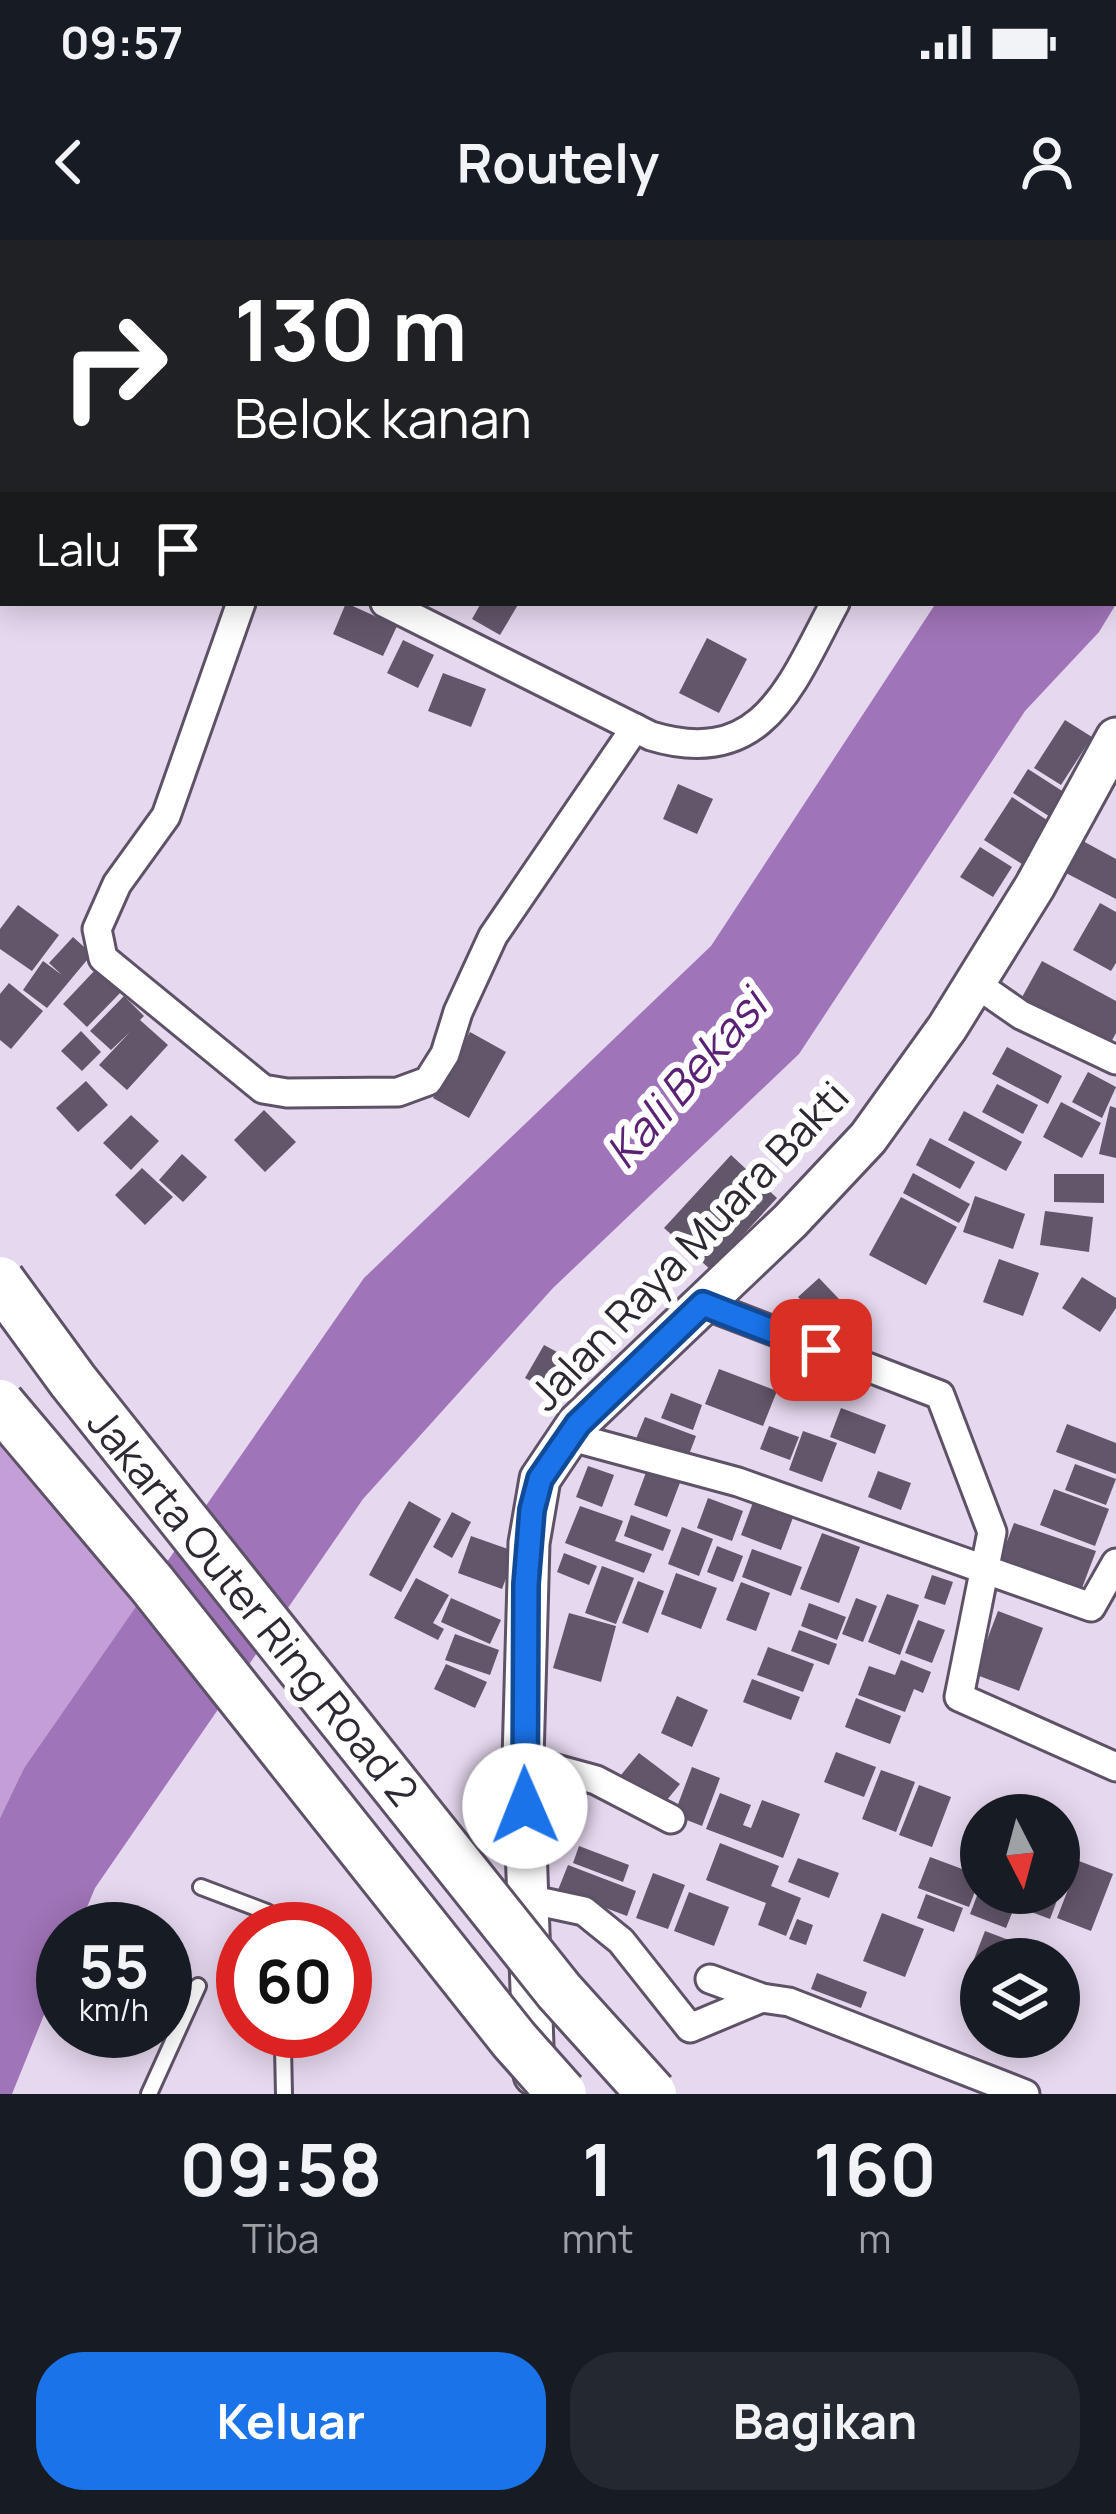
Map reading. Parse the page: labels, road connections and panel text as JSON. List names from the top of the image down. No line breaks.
{"streets":{"highway":["Jakarta Outer Ring Road 2"],"main road":["Jalan Raya Muara Bakti"]},"water":["Kali Bekasi"],"north":"bottom","page":{"status":"09:57","header":"Routely","turn":["130 m","Belok kanan"],"then":"Lalu","speed":"55 km/h","limit":"60","eta":["09:58","Tiba","1","mnt","160","m"],"buttons":["Keluar","Bagikan"]}}
